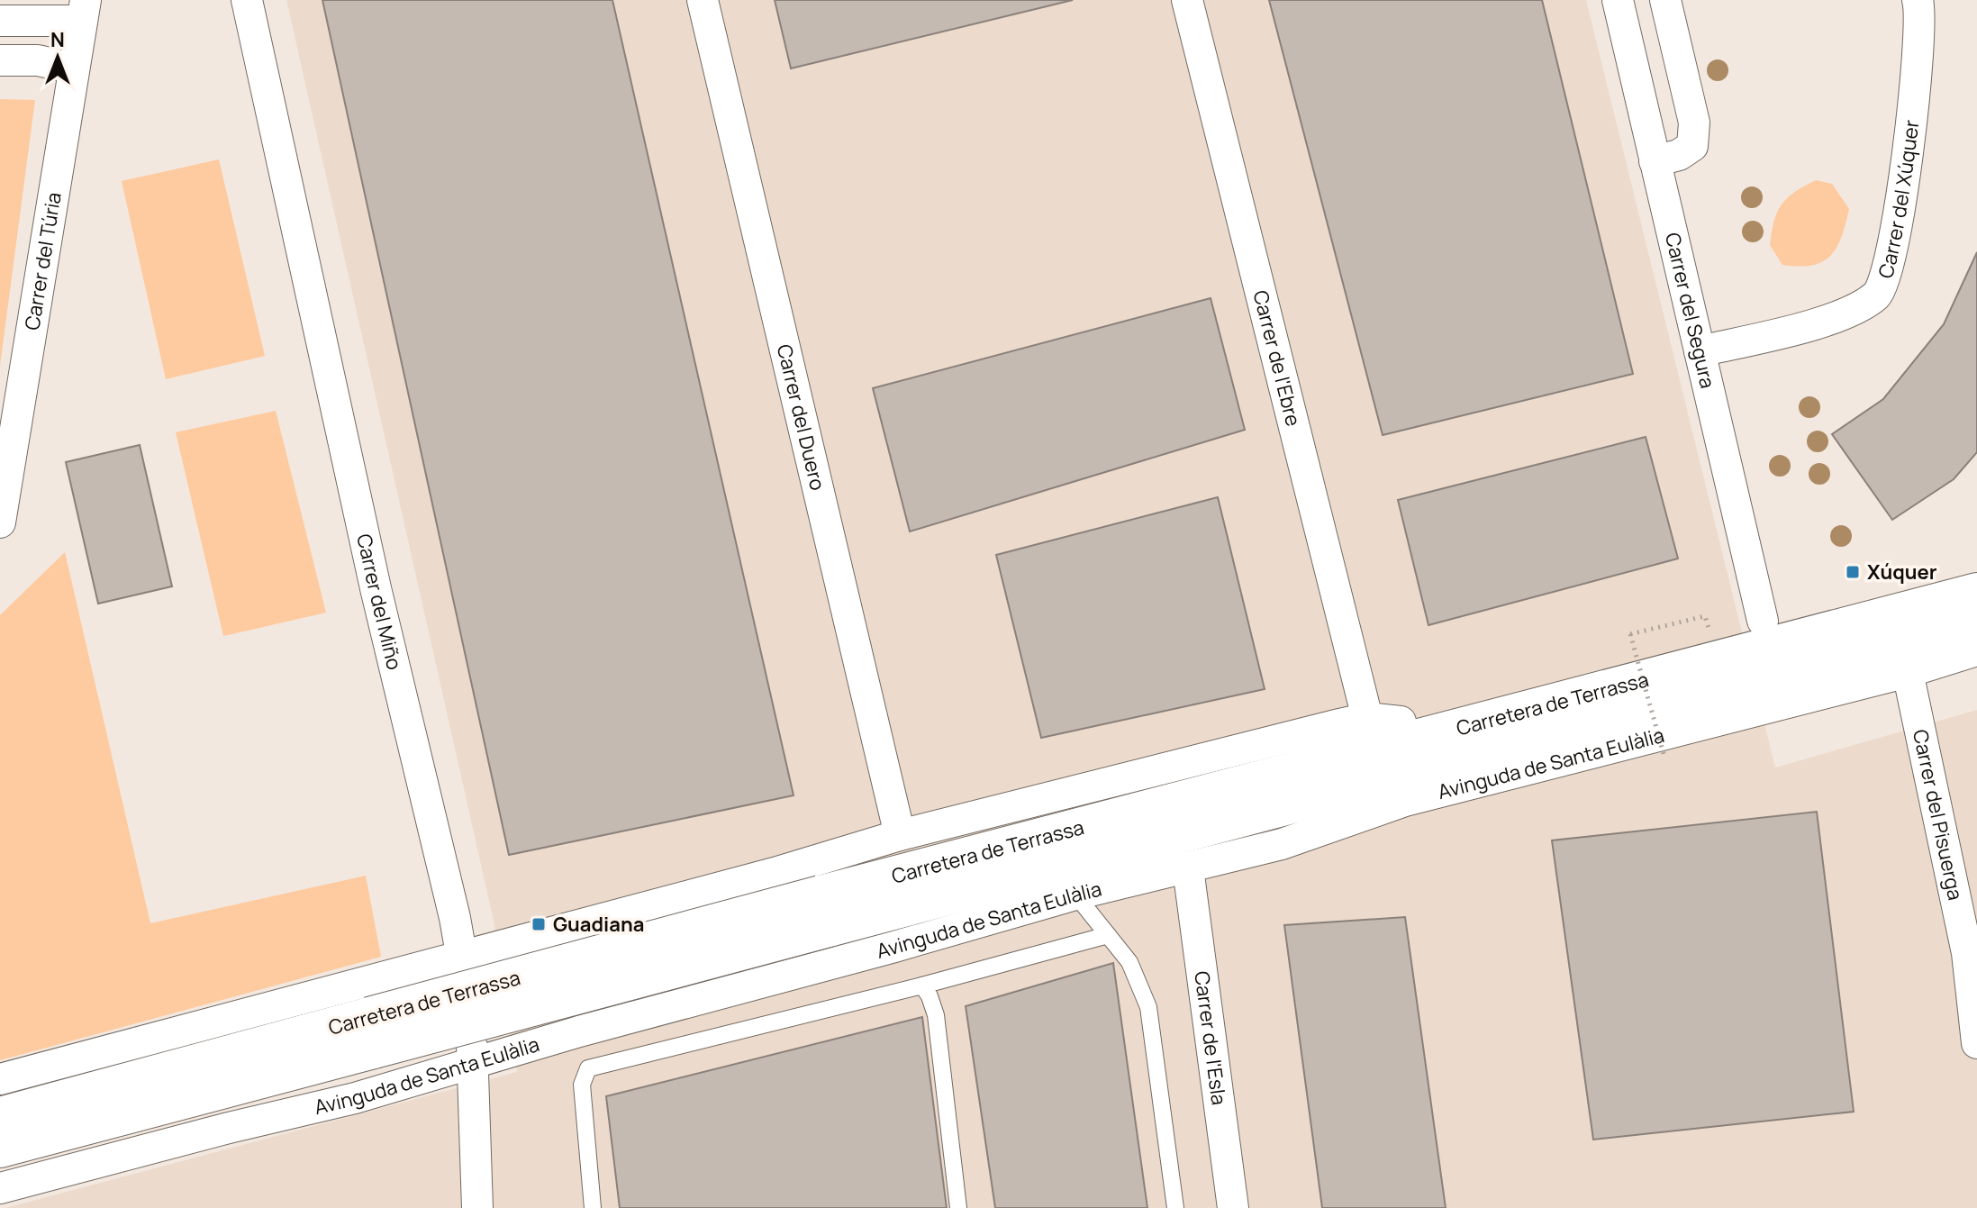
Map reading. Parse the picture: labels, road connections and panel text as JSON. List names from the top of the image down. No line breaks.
{"streets":{"main road":["Carretera de Terrassa"],"street":["Carrer del Xúquer","Carrer del Túria","Carrer del Segura","Carrer de l'Ebre","Carrer del Duero","Carrer del Miño","Avinguda de Santa Eulàlia","Carrer del Pisuerga","Carrer de l'Esla"]},"crossings":[["Carrer del Xúquer","Carrer del Segura"],["Carrer del Miño","Avinguda de Santa Eulàlia"],["Carretera de Terrassa","Avinguda de Santa Eulàlia"],["Avinguda de Santa Eulàlia","Carrer del Pisuerga"],["Avinguda de Santa Eulàlia","Carrer de l'Esla"]],"places":{"transit":["Xúquer","Guadiana"]},"north":"top"}
